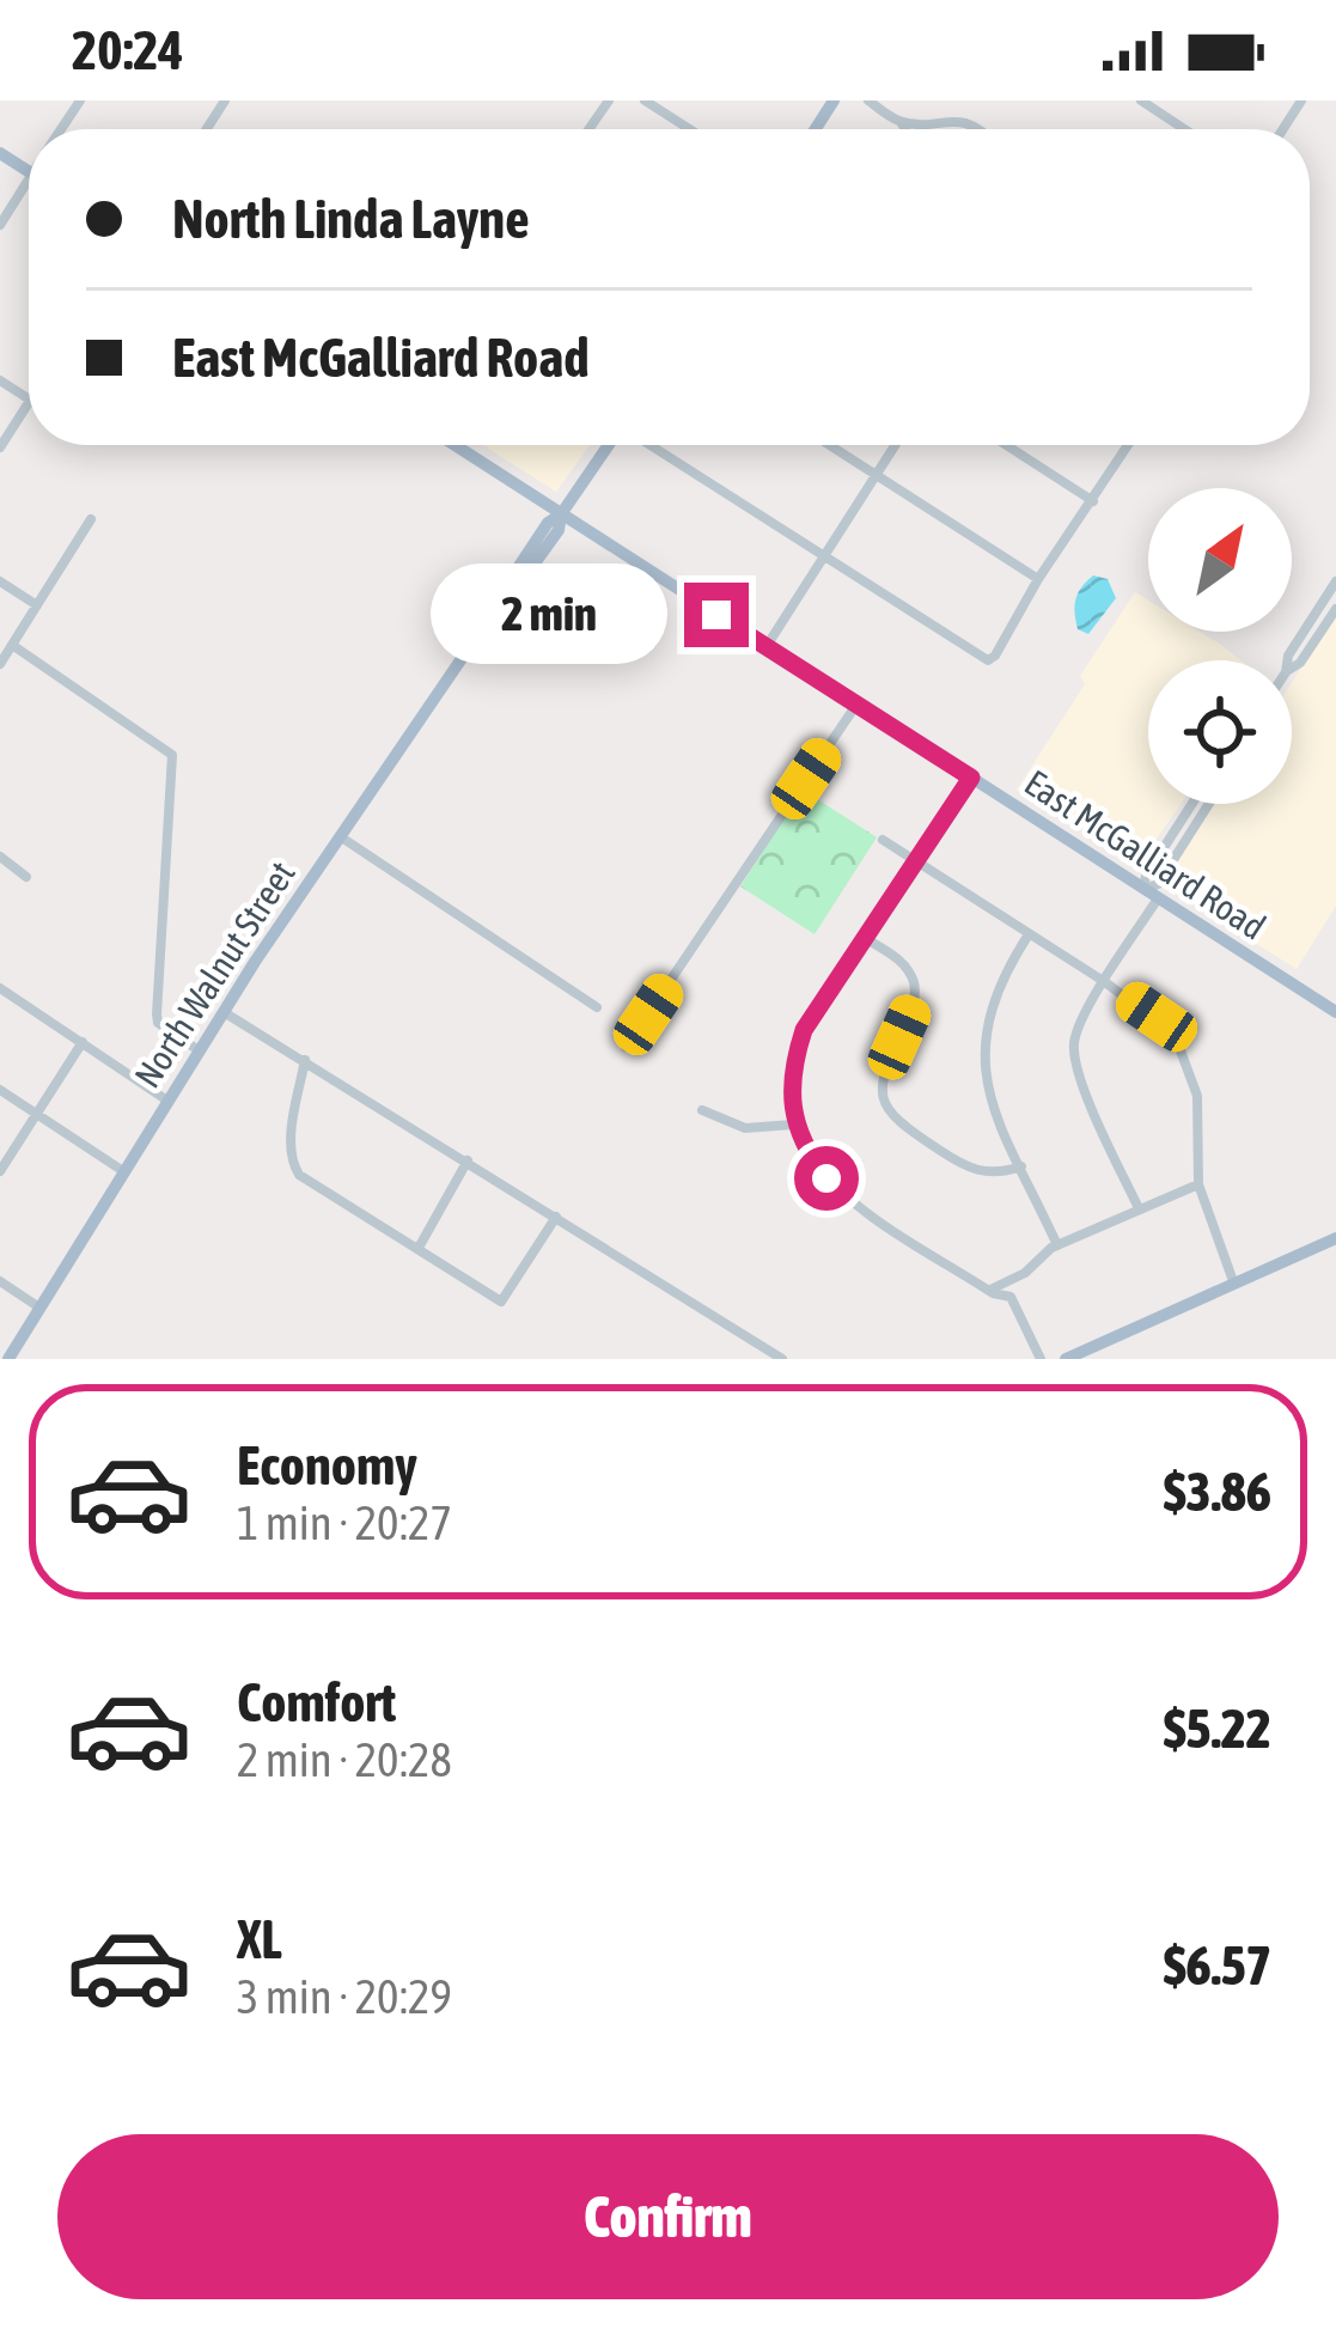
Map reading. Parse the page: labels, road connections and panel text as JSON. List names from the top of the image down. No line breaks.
{"streets":{"main road":["East McGalliard Road","North Walnut Street"]},"crossings":[["East McGalliard Road","North Walnut Street"]],"north":"top right","page":{"status":"20:24","banner":["North Linda Layne","East McGalliard Road"],"bubble":"2 min","list":[{"name":"Economy","note":"1 min · 20:27","value":"$3.86"},{"name":"Comfort","note":"2 min · 20:28","value":"$5.22"},{"name":"XL","note":"3 min · 20:29","value":"$6.57"}],"buttons":"Confirm"}}
